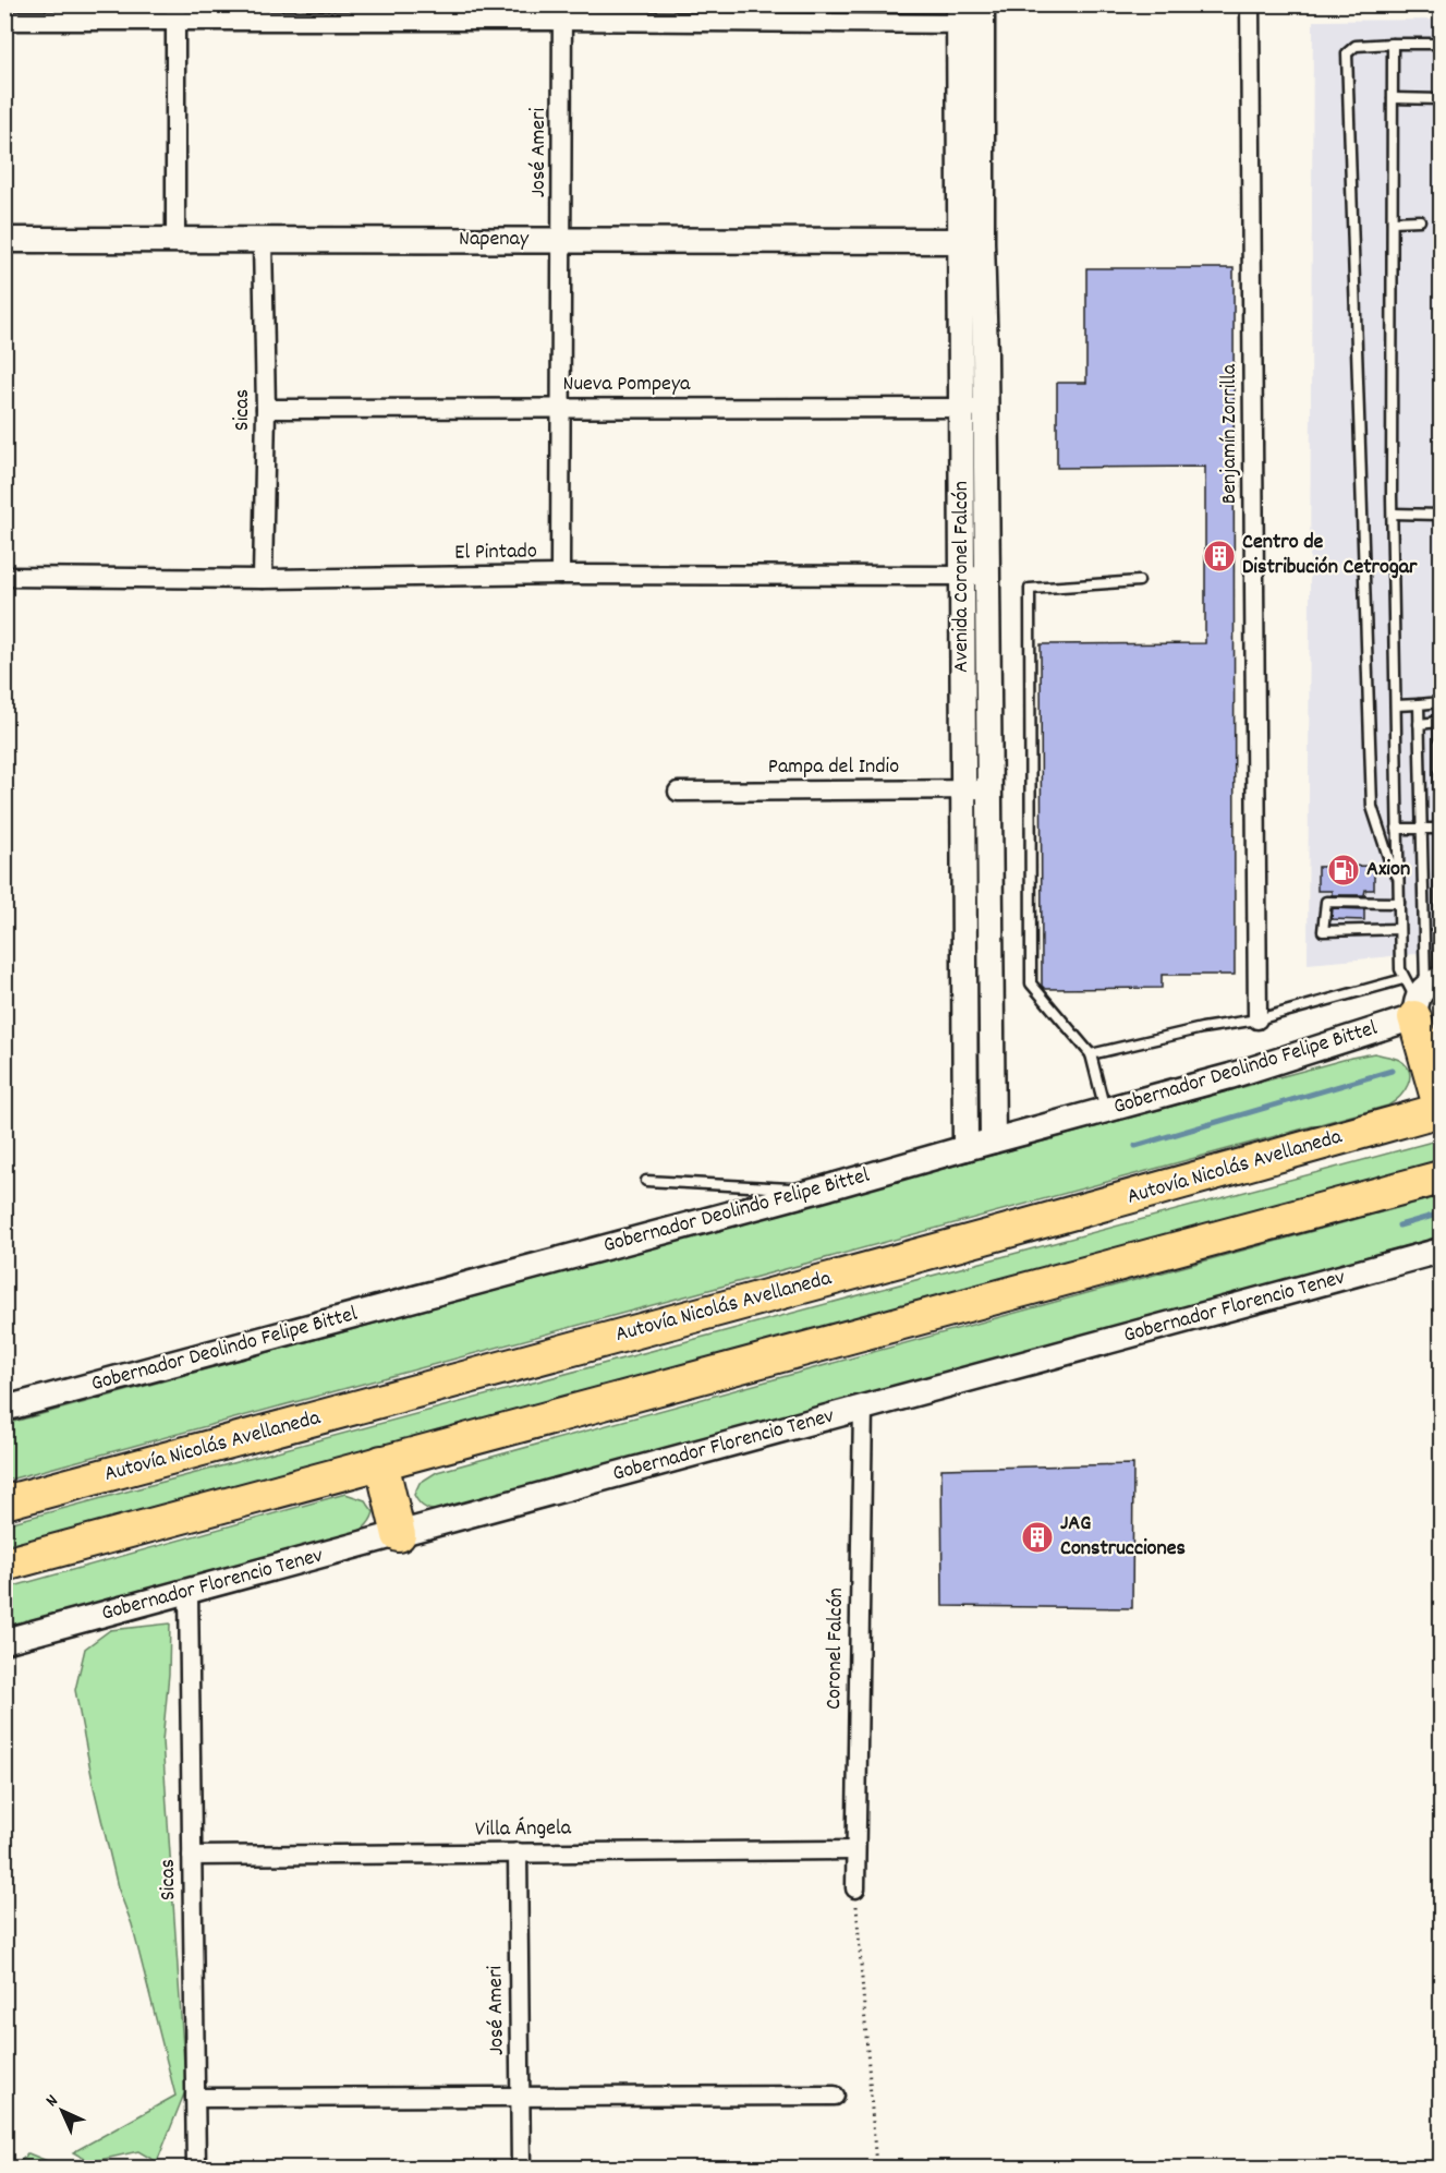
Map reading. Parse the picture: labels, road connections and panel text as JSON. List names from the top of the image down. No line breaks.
{"streets":{"highway":["Autovía Nicolás Avellaneda"],"street":["José Ameri","Napenay","Nueva Pompeya","Sicas","Benjamín Zorrilla","El Pintado","Avenida Coronel Falcón","Pampa del Indio","Gobernador Deolindo Felipe Bittel","Gobernador Florencio Tenev","Coronel Falcón","Villa Ángela"]},"crossings":[["José Ameri","Napenay"],["José Ameri","Nueva Pompeya"],["José Ameri","El Pintado"],["José Ameri","Villa Ángela"],["Napenay","Sicas"],["Napenay","Avenida Coronel Falcón"],["Nueva Pompeya","Sicas"],["Nueva Pompeya","Avenida Coronel Falcón"],["Sicas","El Pintado"],["Sicas","Gobernador Florencio Tenev"],["Sicas","Villa Ángela"],["El Pintado","Avenida Coronel Falcón"],["Avenida Coronel Falcón","Pampa del Indio"],["Avenida Coronel Falcón","Gobernador Deolindo Felipe Bittel"],["Gobernador Florencio Tenev","Coronel Falcón"],["Coronel Falcón","Villa Ángela"]],"places":{"building":["Centro de Distribución Cetrogar","JAG Construcciones"],"fuel station":["Axion"]},"north":"top left"}
